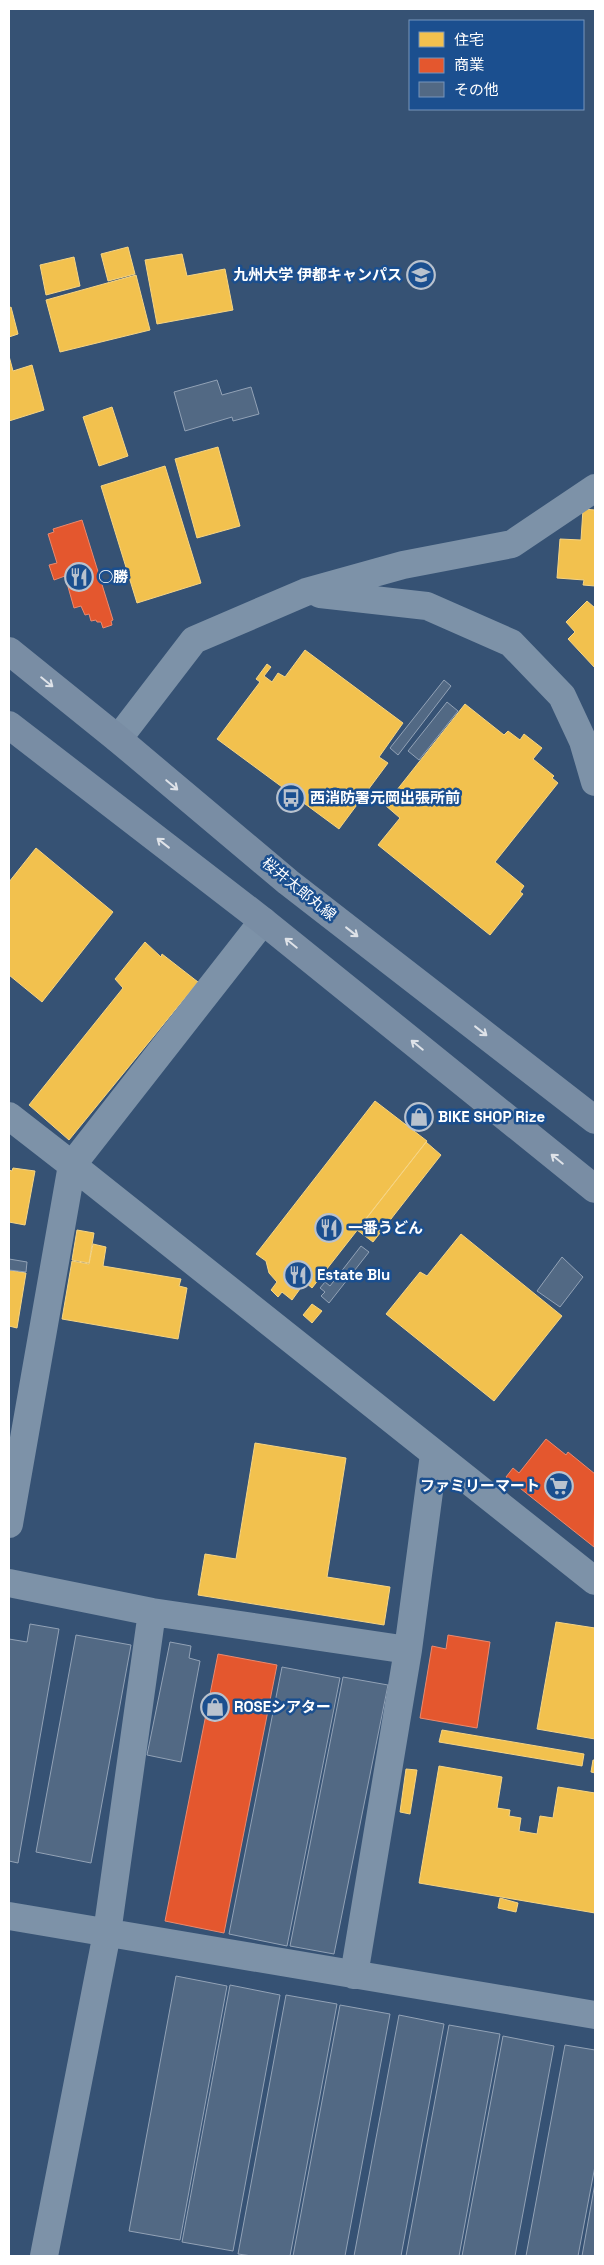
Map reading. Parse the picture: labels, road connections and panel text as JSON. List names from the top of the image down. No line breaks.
{"streets":{"main road":["桜井太郎丸線"]},"places":{"school or university":["九州大学 伊都キャンパス"],"restaurant":["○勝","一番うどん","Estate Blu"],"bus stop":["西消防署元岡出張所前"],"shop":["BIKE SHOP Rize","ROSEシアター"],"supermarket":["ファミリーマート"]},"legend":["住宅","商業","その他"]}
